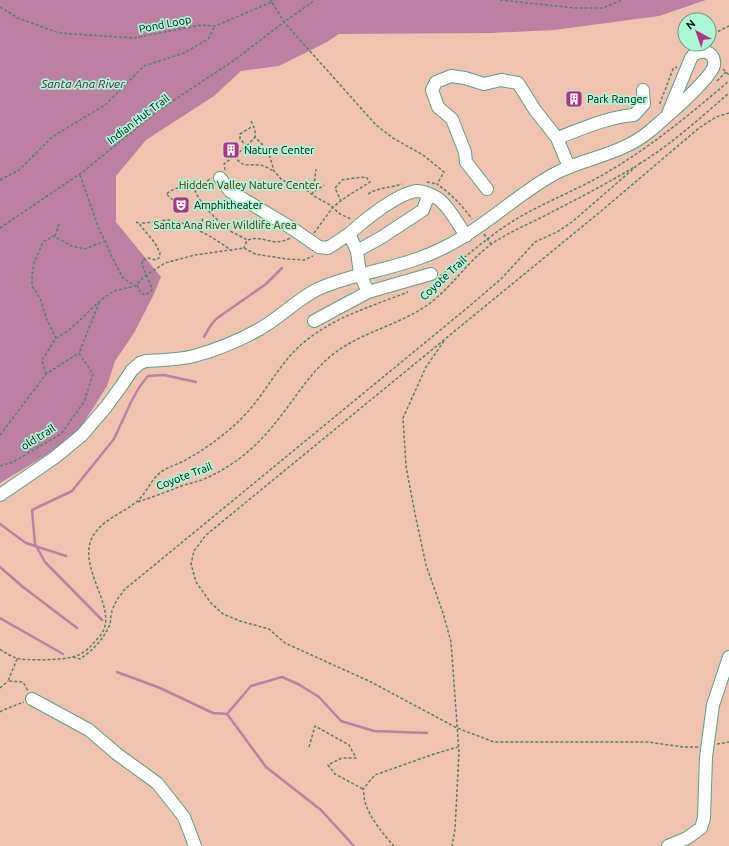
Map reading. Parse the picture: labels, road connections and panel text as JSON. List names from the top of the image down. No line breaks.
{"streets":{"path":["Pond Loop","Indian Hut Trail","Coyote Trail","old trail"]},"water":["Santa Ana River"],"parks":["Hidden Valley Nature Center","Santa Ana River Wildlife Area"],"places":{"building":["Park Ranger","Nature Center"],"theatre":["Amphitheater"]},"north":"top left"}
